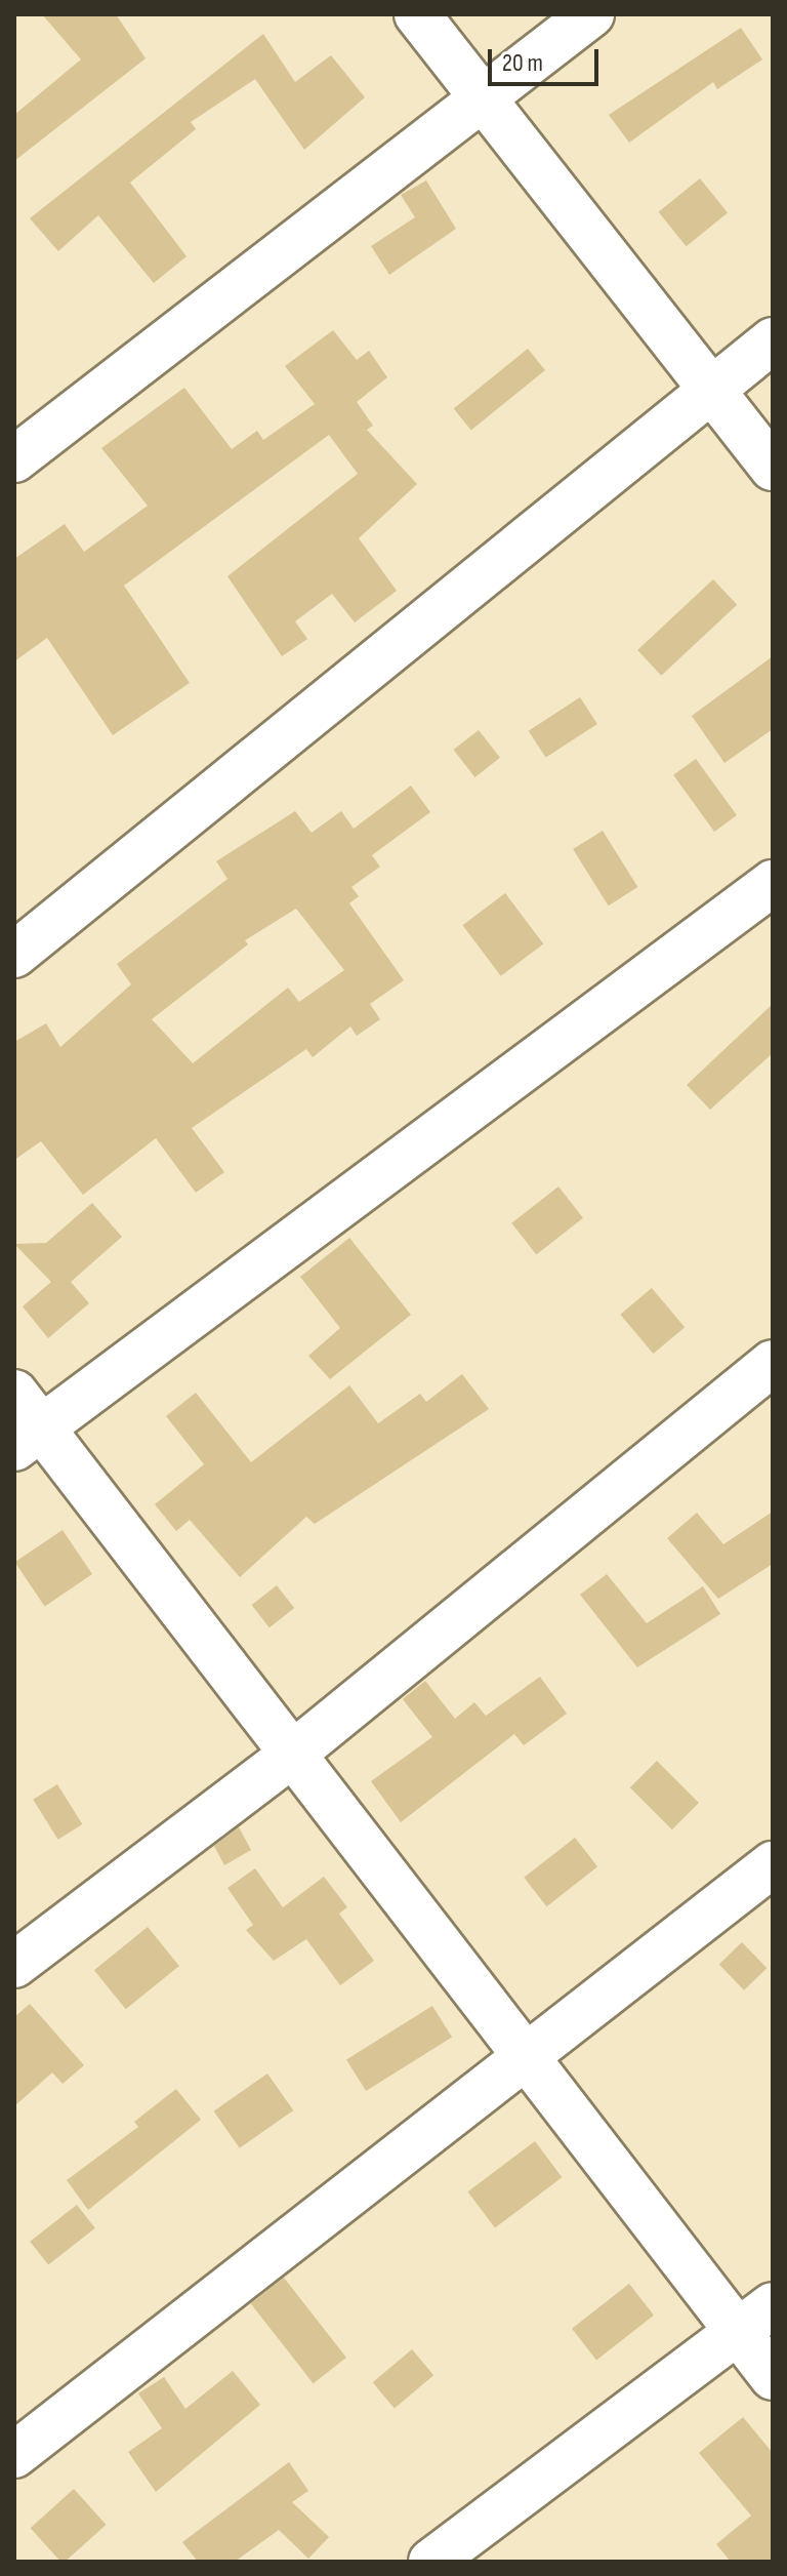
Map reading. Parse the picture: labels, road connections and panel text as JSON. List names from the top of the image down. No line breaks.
{"scale_bar":"20 m"}
